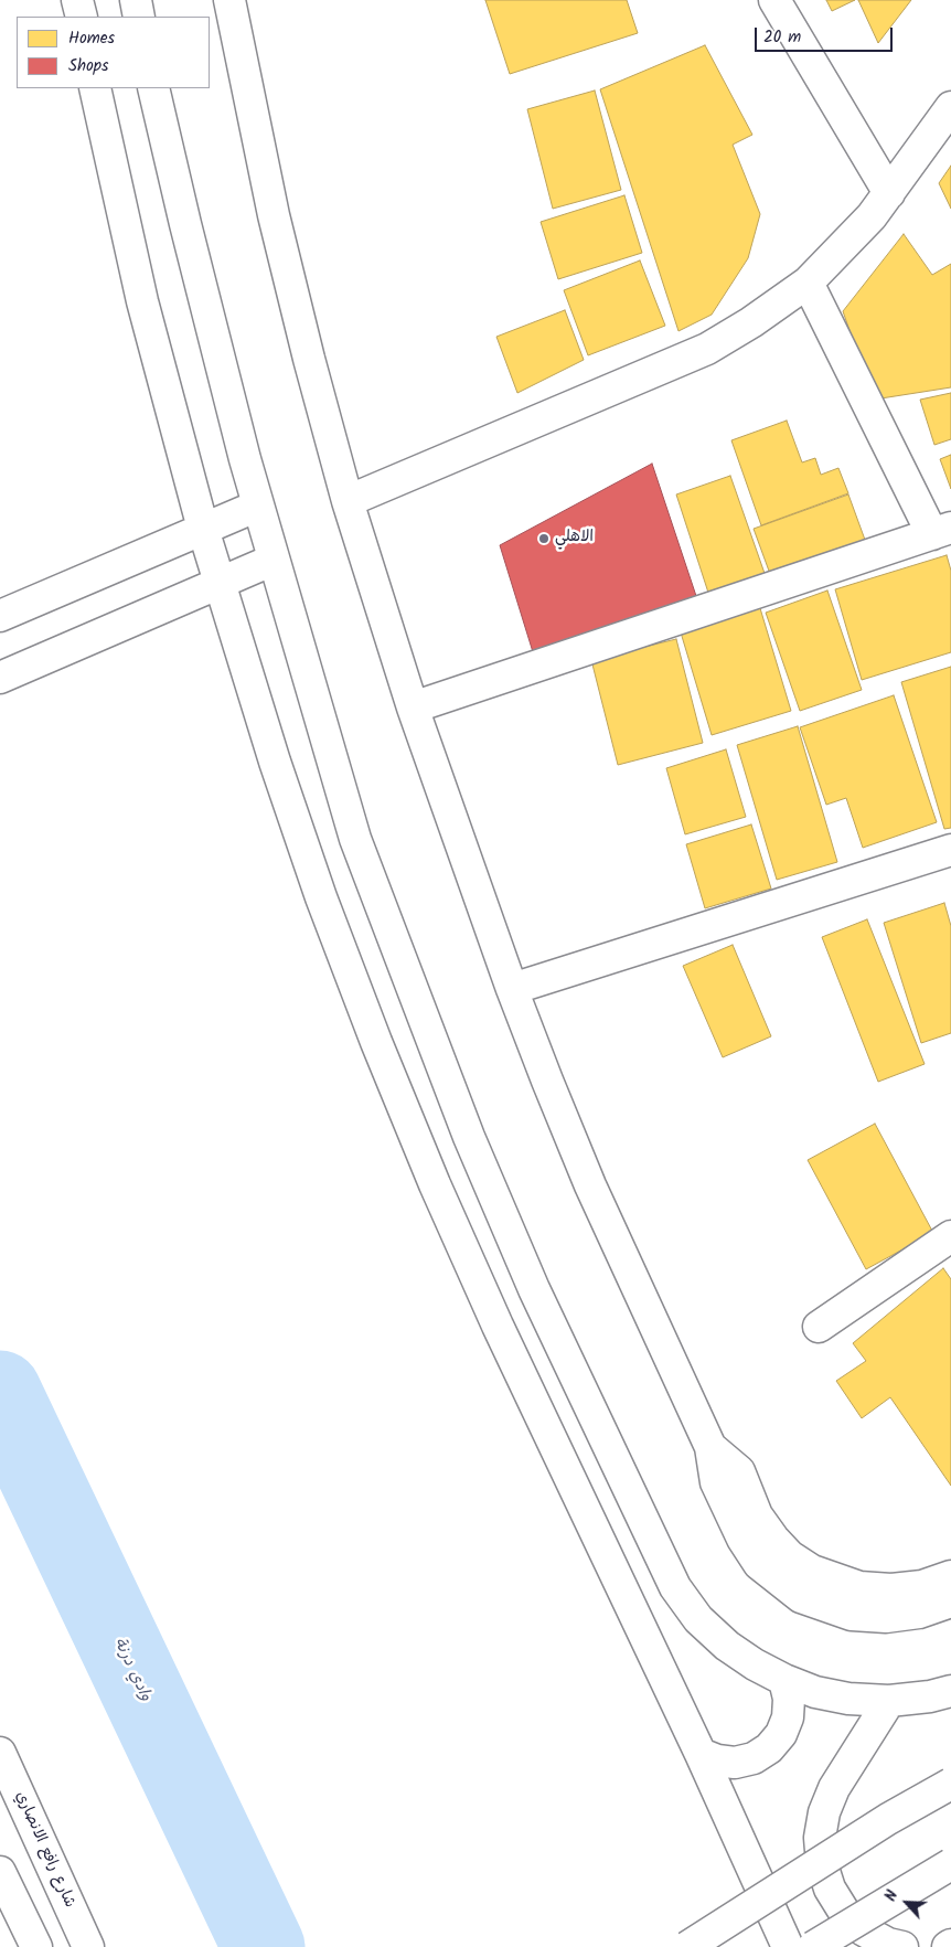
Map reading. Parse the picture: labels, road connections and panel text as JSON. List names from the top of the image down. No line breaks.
{"streets":{"street":["شارع رافع الانصاري"]},"water":["وادي درنة"],"places":["الاهلي"],"legend":["Homes","Shops"],"scale_bar":"20 m","north":"top left"}
